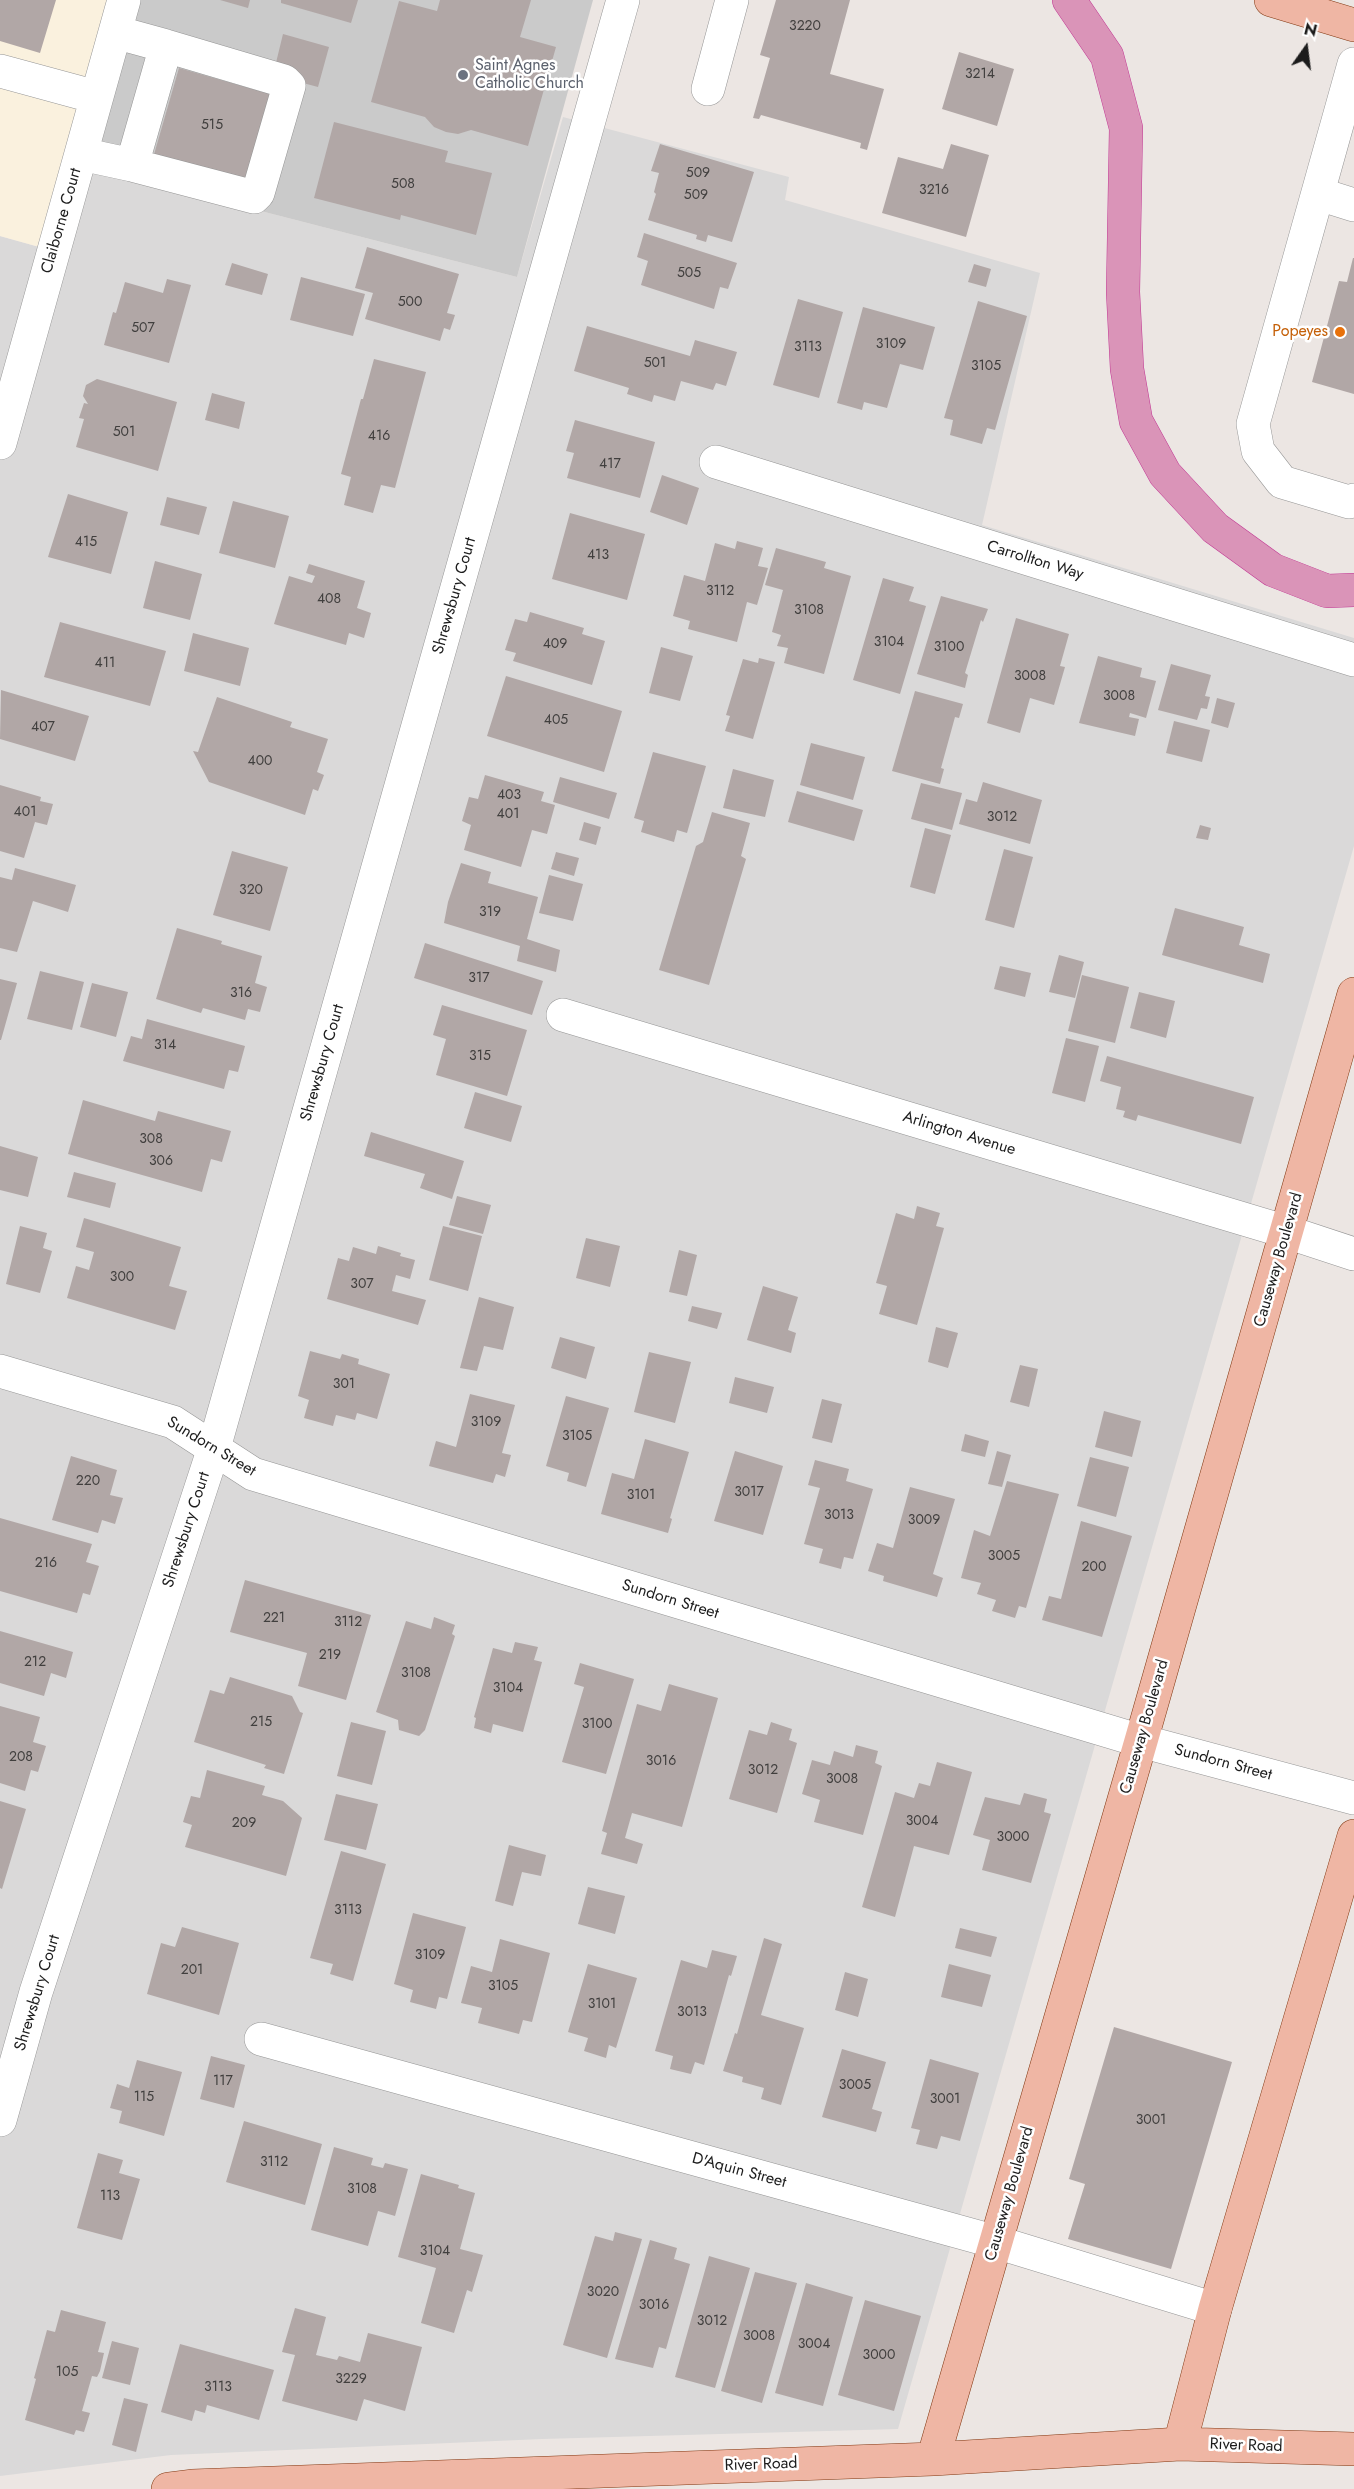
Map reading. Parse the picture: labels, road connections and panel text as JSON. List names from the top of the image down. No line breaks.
{"streets":{"main road":["Causeway Boulevard","River Road"],"street":["Claiborne Court","Carrollton Way","Shrewsbury Court","Arlington Avenue","Sundorn Street","D'Aquin Street"]},"crossings":[["Shrewsbury Court","Sundorn Street"],["Arlington Avenue","Causeway Boulevard"],["Causeway Boulevard","Sundorn Street"],["Causeway Boulevard","D'Aquin Street"],["Causeway Boulevard","River Road"]],"places":["Saint Agnes Catholic Church","Popeyes"],"house_numbers":["3220","3214","515","509","508","3216","509","505","500","507","3109","3113","501","3105","501","416","417","415","413","3112","408","3108","3104","409","3100","411","3008","3008","405","407","400","403","401","401","3012","320","319","317","316","314","315","308","306","300","307","301","3109","3105","220","3017","3101","3013","3009","3005","216","200","221","3112","219","212","3108","3104","215","3100","208","3016","3012","3008","3004","209","3000","3113","3109","201","3105","3101","3013","117","3005","115","3001","3001","3112","3108","113","3104","3020","3016","3012","3008","3004","3000","105","3229","3113"],"north":"top"}
